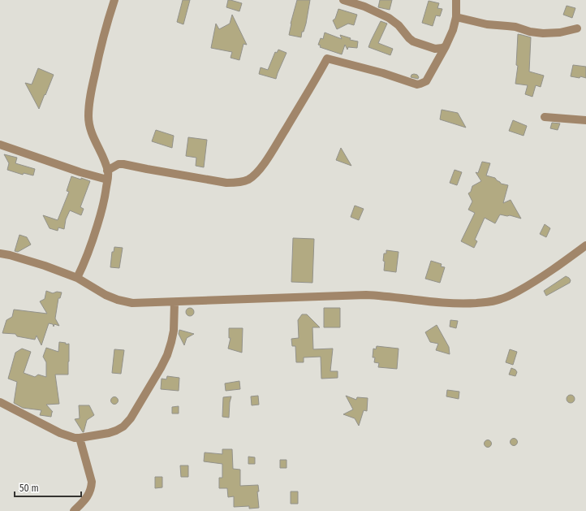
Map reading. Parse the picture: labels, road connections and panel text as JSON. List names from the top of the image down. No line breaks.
{"scale_bar":"50 m"}
